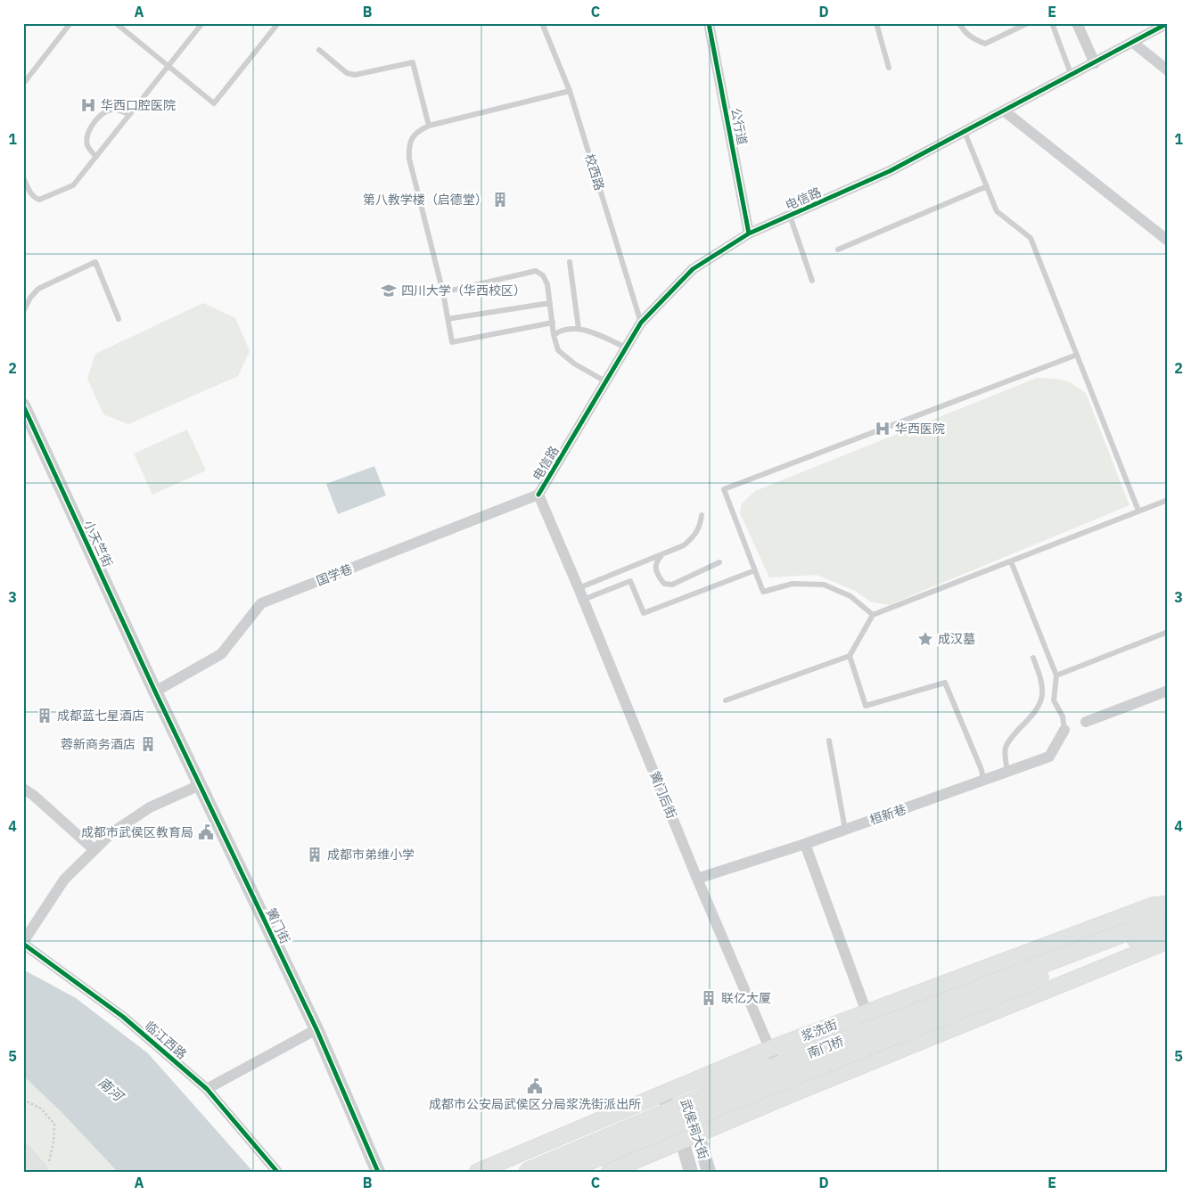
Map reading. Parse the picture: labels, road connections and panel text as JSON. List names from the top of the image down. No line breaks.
{"streets":{"main road":["浆洗街","南门桥"],"street":["公行道","电信路","小天竺街","国学巷","黉门后街","桓新巷","黉门街","临江西路","武侯祠大街"],"lane":["校西路"]},"crossings":[["公行道","电信路"],["校西路","电信路"],["电信路","国学巷"],["电信路","黉门后街"],["小天竺街","国学巷"],["小天竺街","黉门街"],["国学巷","黉门后街"],["国学巷","黉门街"],["黉门后街","桓新巷"],["黉门后街","浆洗街"],["浆洗街","武侯祠大街"]],"water":["南河"],"places":{"hospital":["华西口腔医院","华西医院"],"building":["第八教学楼（启德堂）","成都蓝七星酒店","蓉新商务酒店","成都市弟维小学","联亿大厦"],"school or university":["四川大学（华西校区）"],"place":["成汉墓"],"public building":["成都市武侯区教育局","成都市公安局武侯区分局浆洗街派出所"]},"grid":{"columns":["A","B","C","D","E"],"rows":["1","2","3","4","5"]}}
